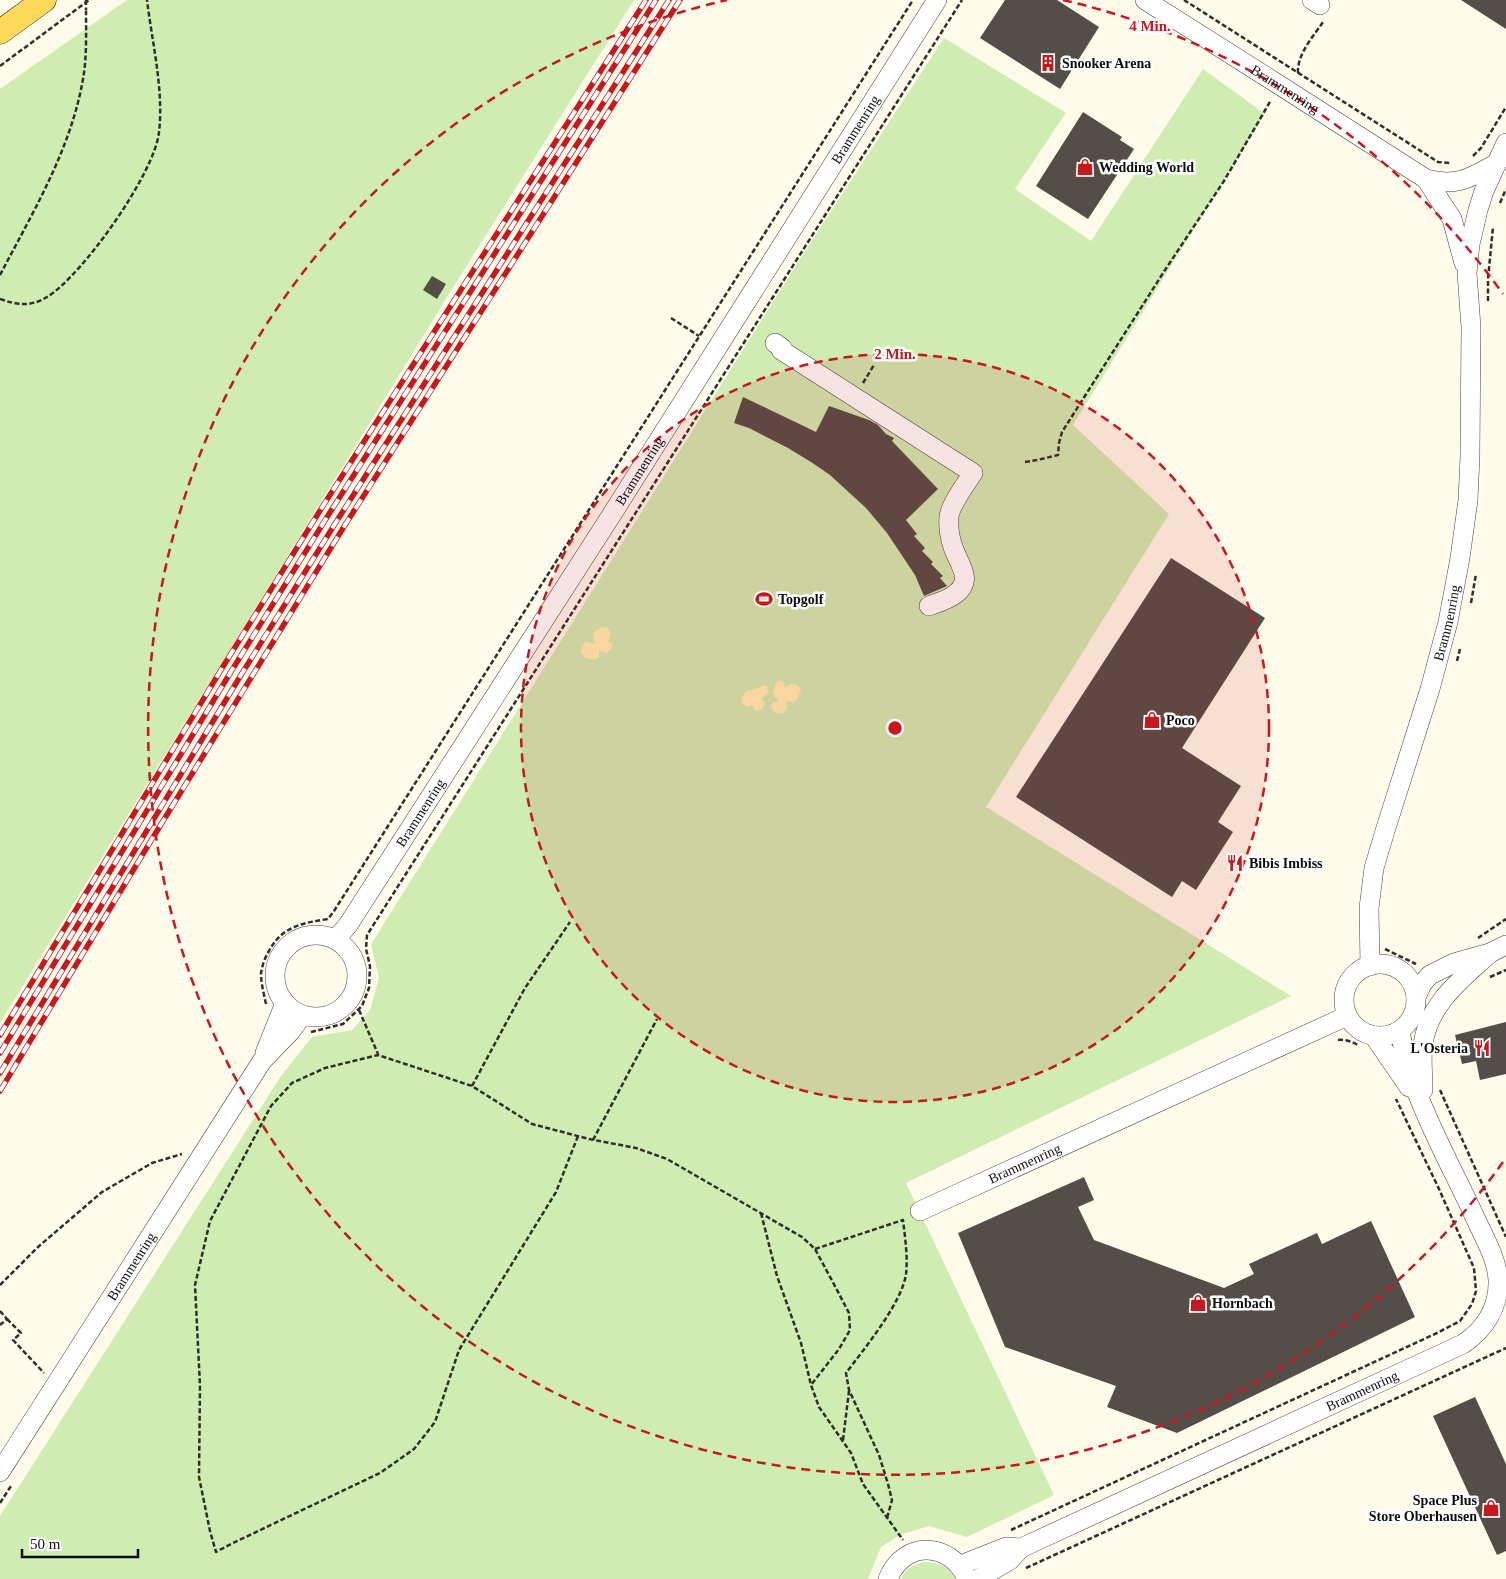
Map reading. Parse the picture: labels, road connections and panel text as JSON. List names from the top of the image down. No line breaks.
{"streets":{"street":["Brammenring"]},"places":{"building":["Snooker Arena"],"shop":["Wedding World","Poco","Hornbach","Space Plus Store Oberhausen"],"sports":["Topgolf"],"restaurant":["Bibis Imbiss","L'Osteria"]},"scale_bar":"50 m","rings":["4 Min.","2 Min."]}
